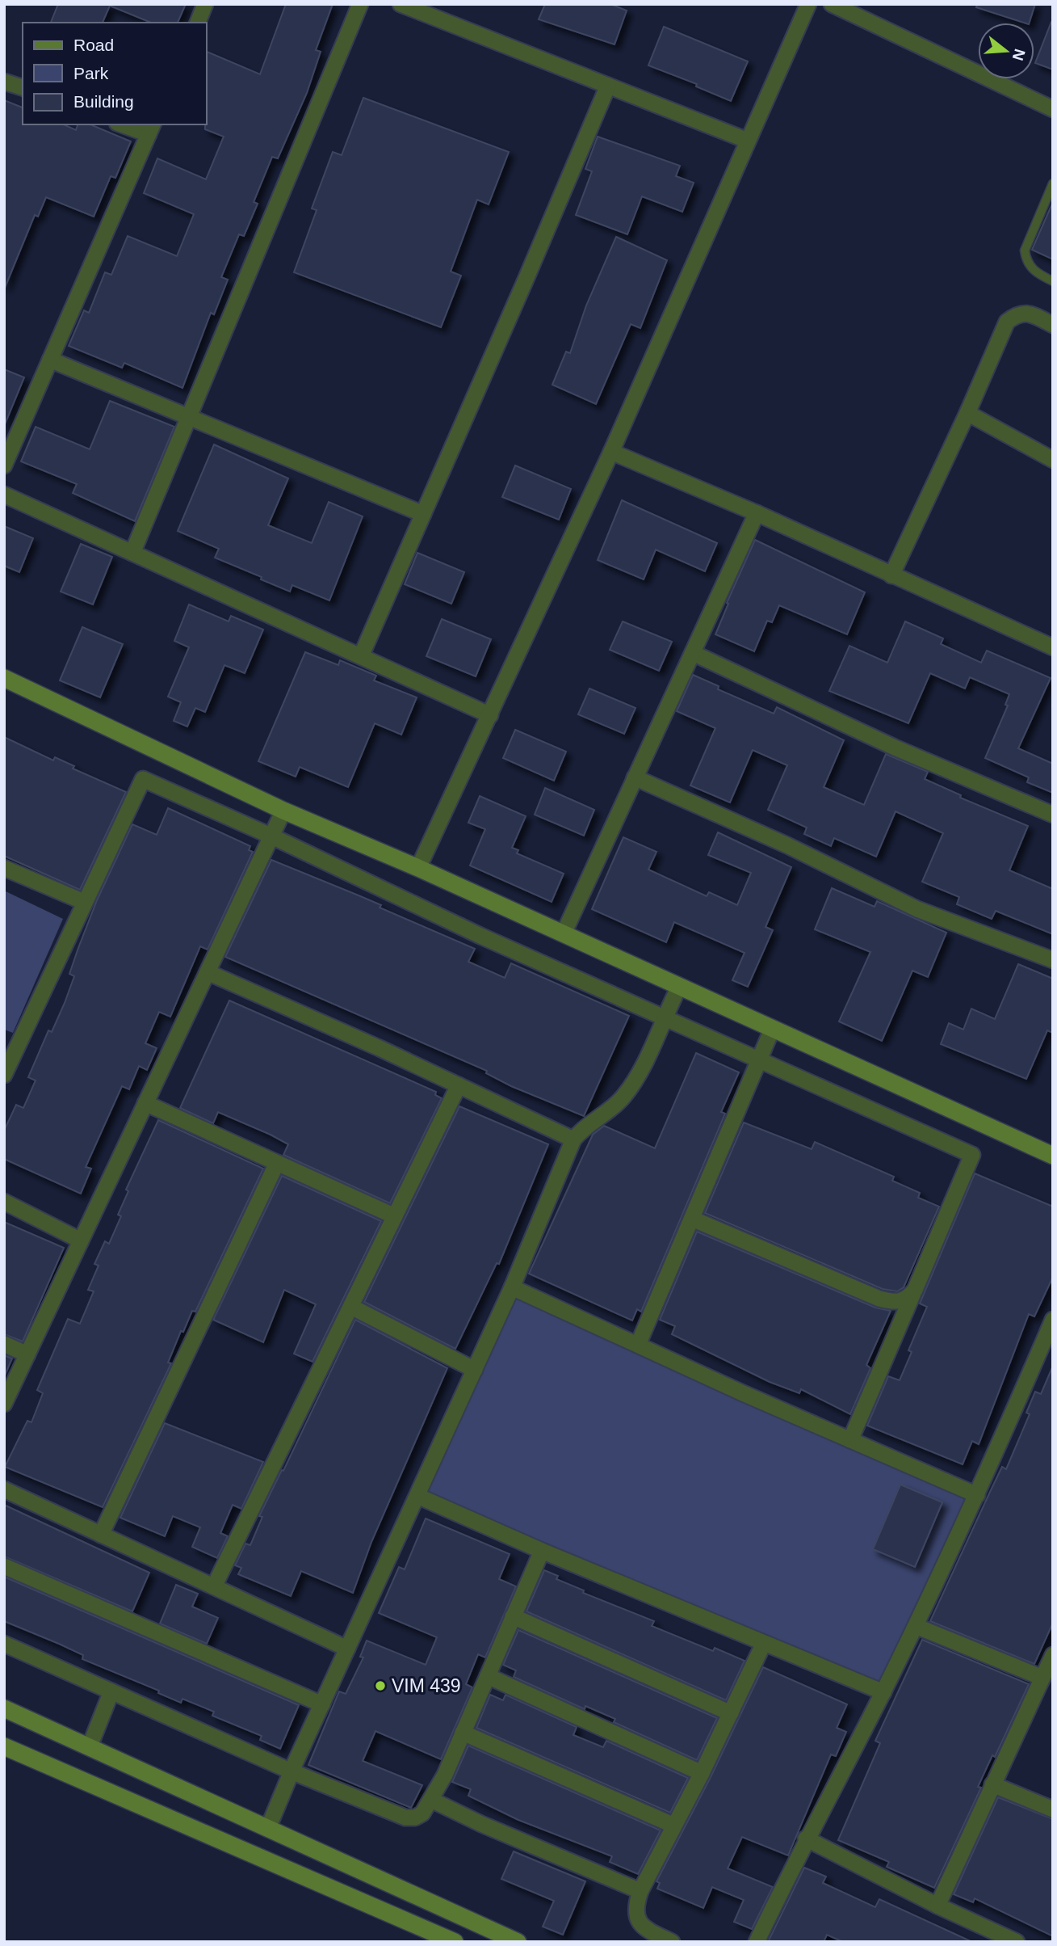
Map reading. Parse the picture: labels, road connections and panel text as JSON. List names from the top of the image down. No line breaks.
{"places":["VIM 439"],"legend":["Road","Park","Building"],"north":"right"}
